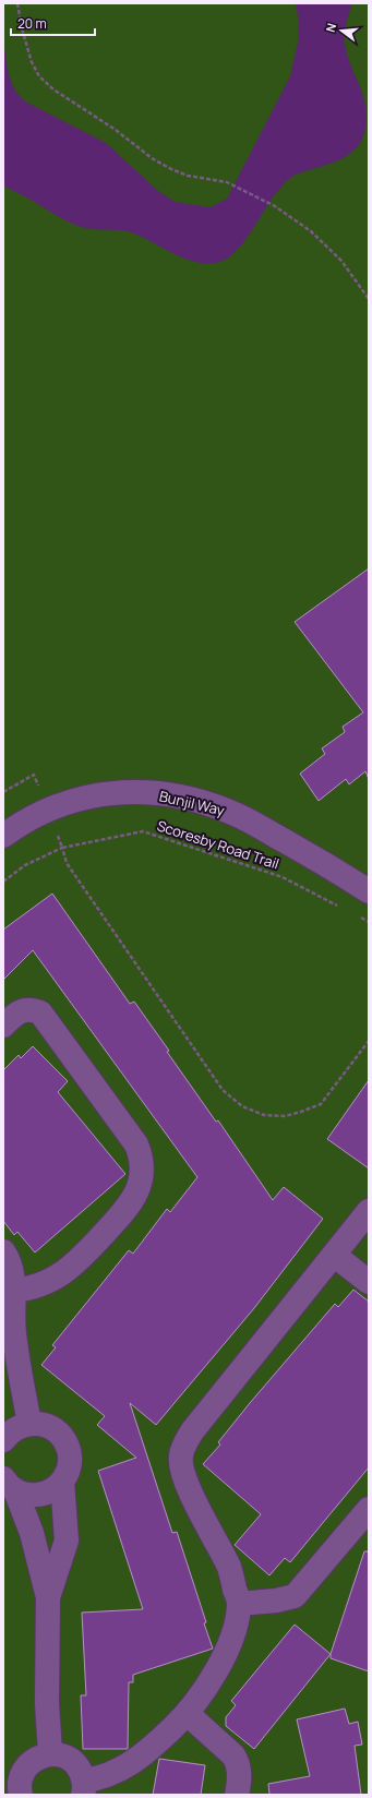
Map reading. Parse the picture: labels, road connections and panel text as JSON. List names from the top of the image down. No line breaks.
{"streets":{"street":["Bunjil Way"],"path":["Scoresby Road Trail"]},"scale_bar":"20 m","north":"left"}
